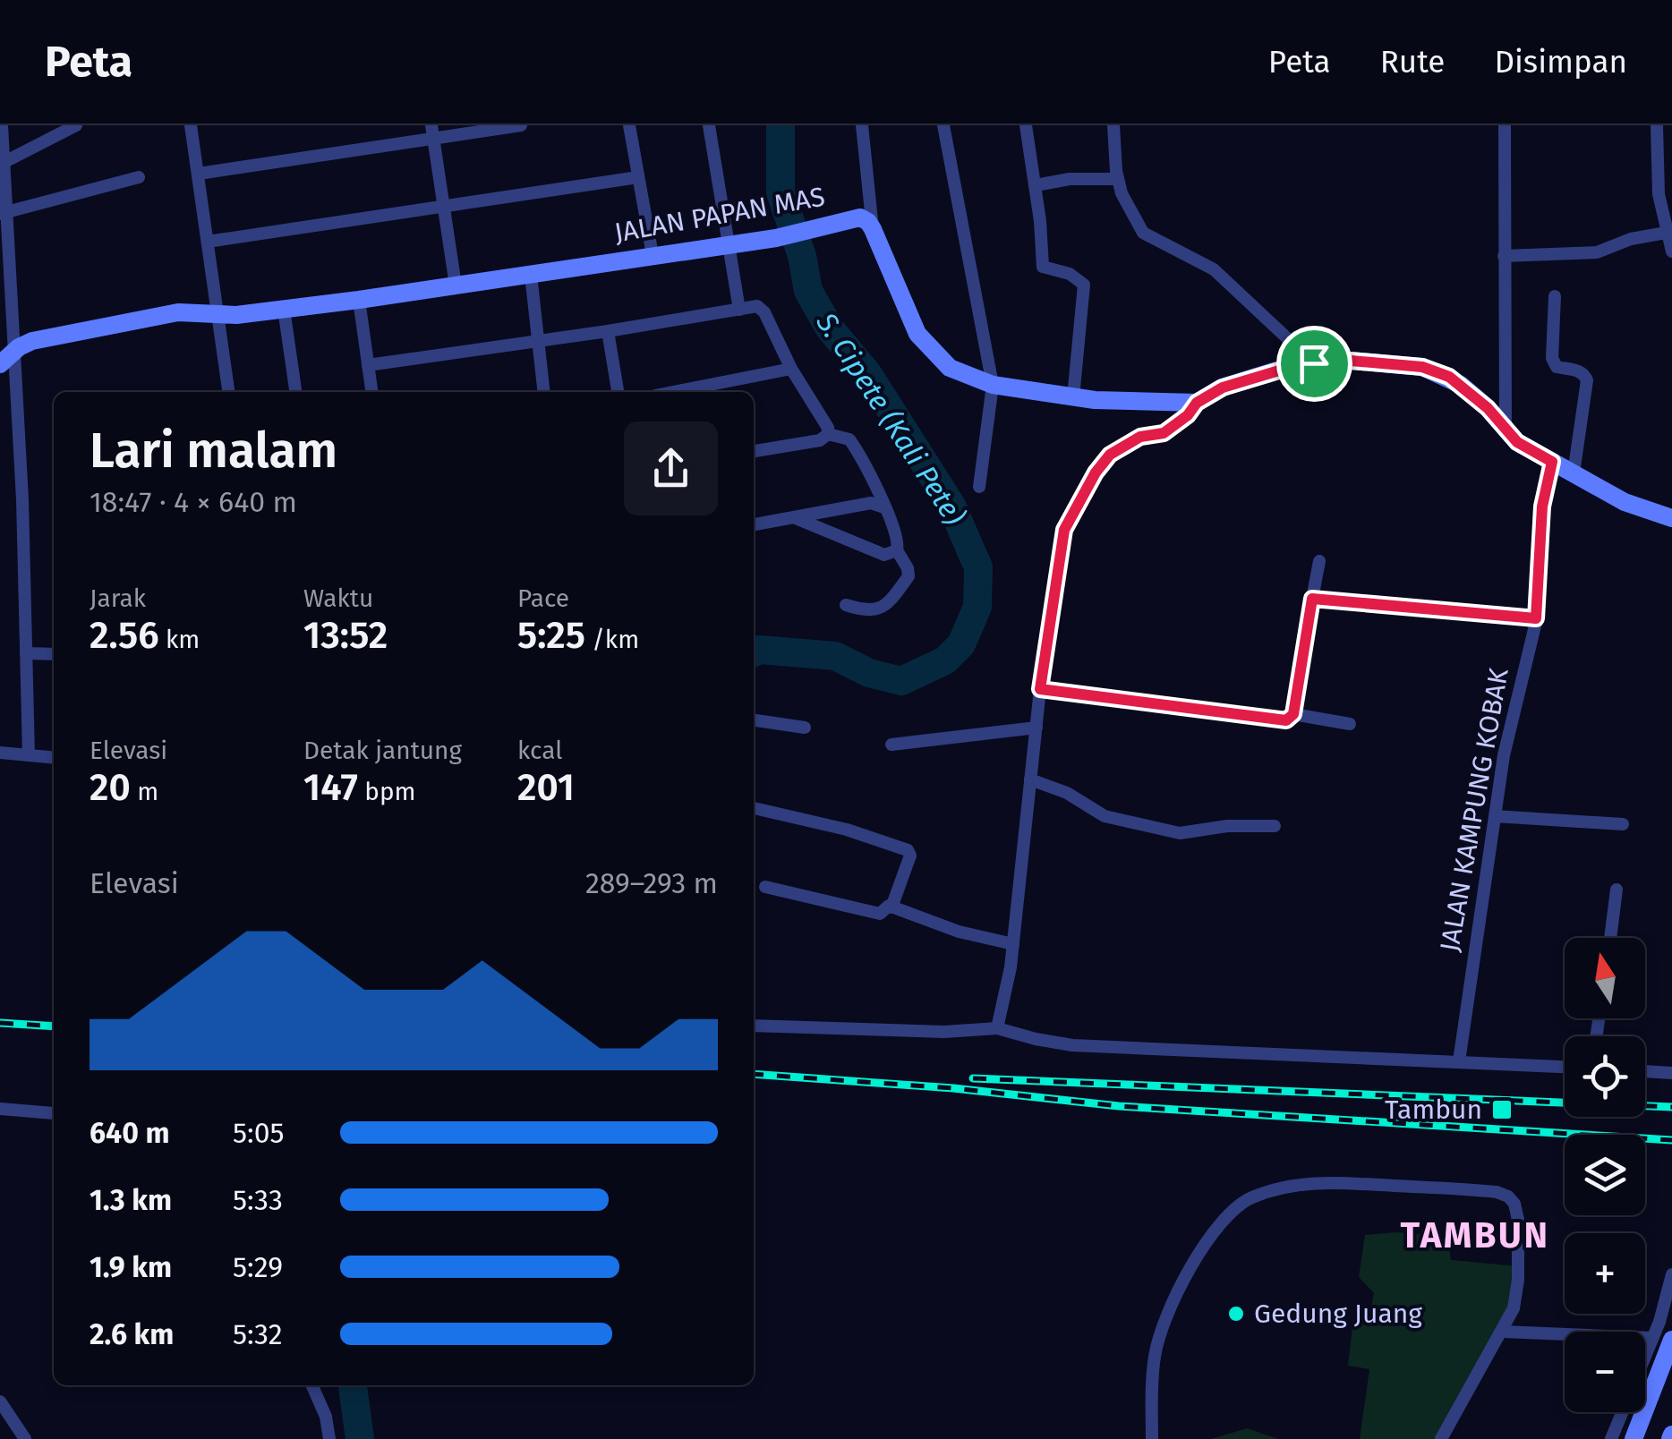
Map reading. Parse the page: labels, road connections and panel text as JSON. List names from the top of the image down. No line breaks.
{"streets":{"street":["JALAN PAPAN MAS","JALAN KAMPUNG KOBAK"]},"districts":["TAMBUN"],"water":["S. Cipete (Kali Pete)"],"places":{"transit":["Tambun"],"other":["Gedung Juang"]},"north":"top","page":{"header":"Peta","nav":["Peta","Rute","Disimpan"],"heading":["Lari malam","18:47 · 4 × 640 m"],"stats":[["Jarak","2.56 km"],["Waktu","13:52"],["Pace","5:25 /km"],["Elevasi","20 m"],["Detak jantung","147 bpm"],["kcal","201"]],"chart":["Elevasi","289–293 m"],"map_buttons":["+","−"],"list":[{"name":"640 m","note":"5:05"},{"name":"1.3 km","note":"5:33"},{"name":"1.9 km","note":"5:29"},{"name":"2.6 km","note":"5:32"}]}}
